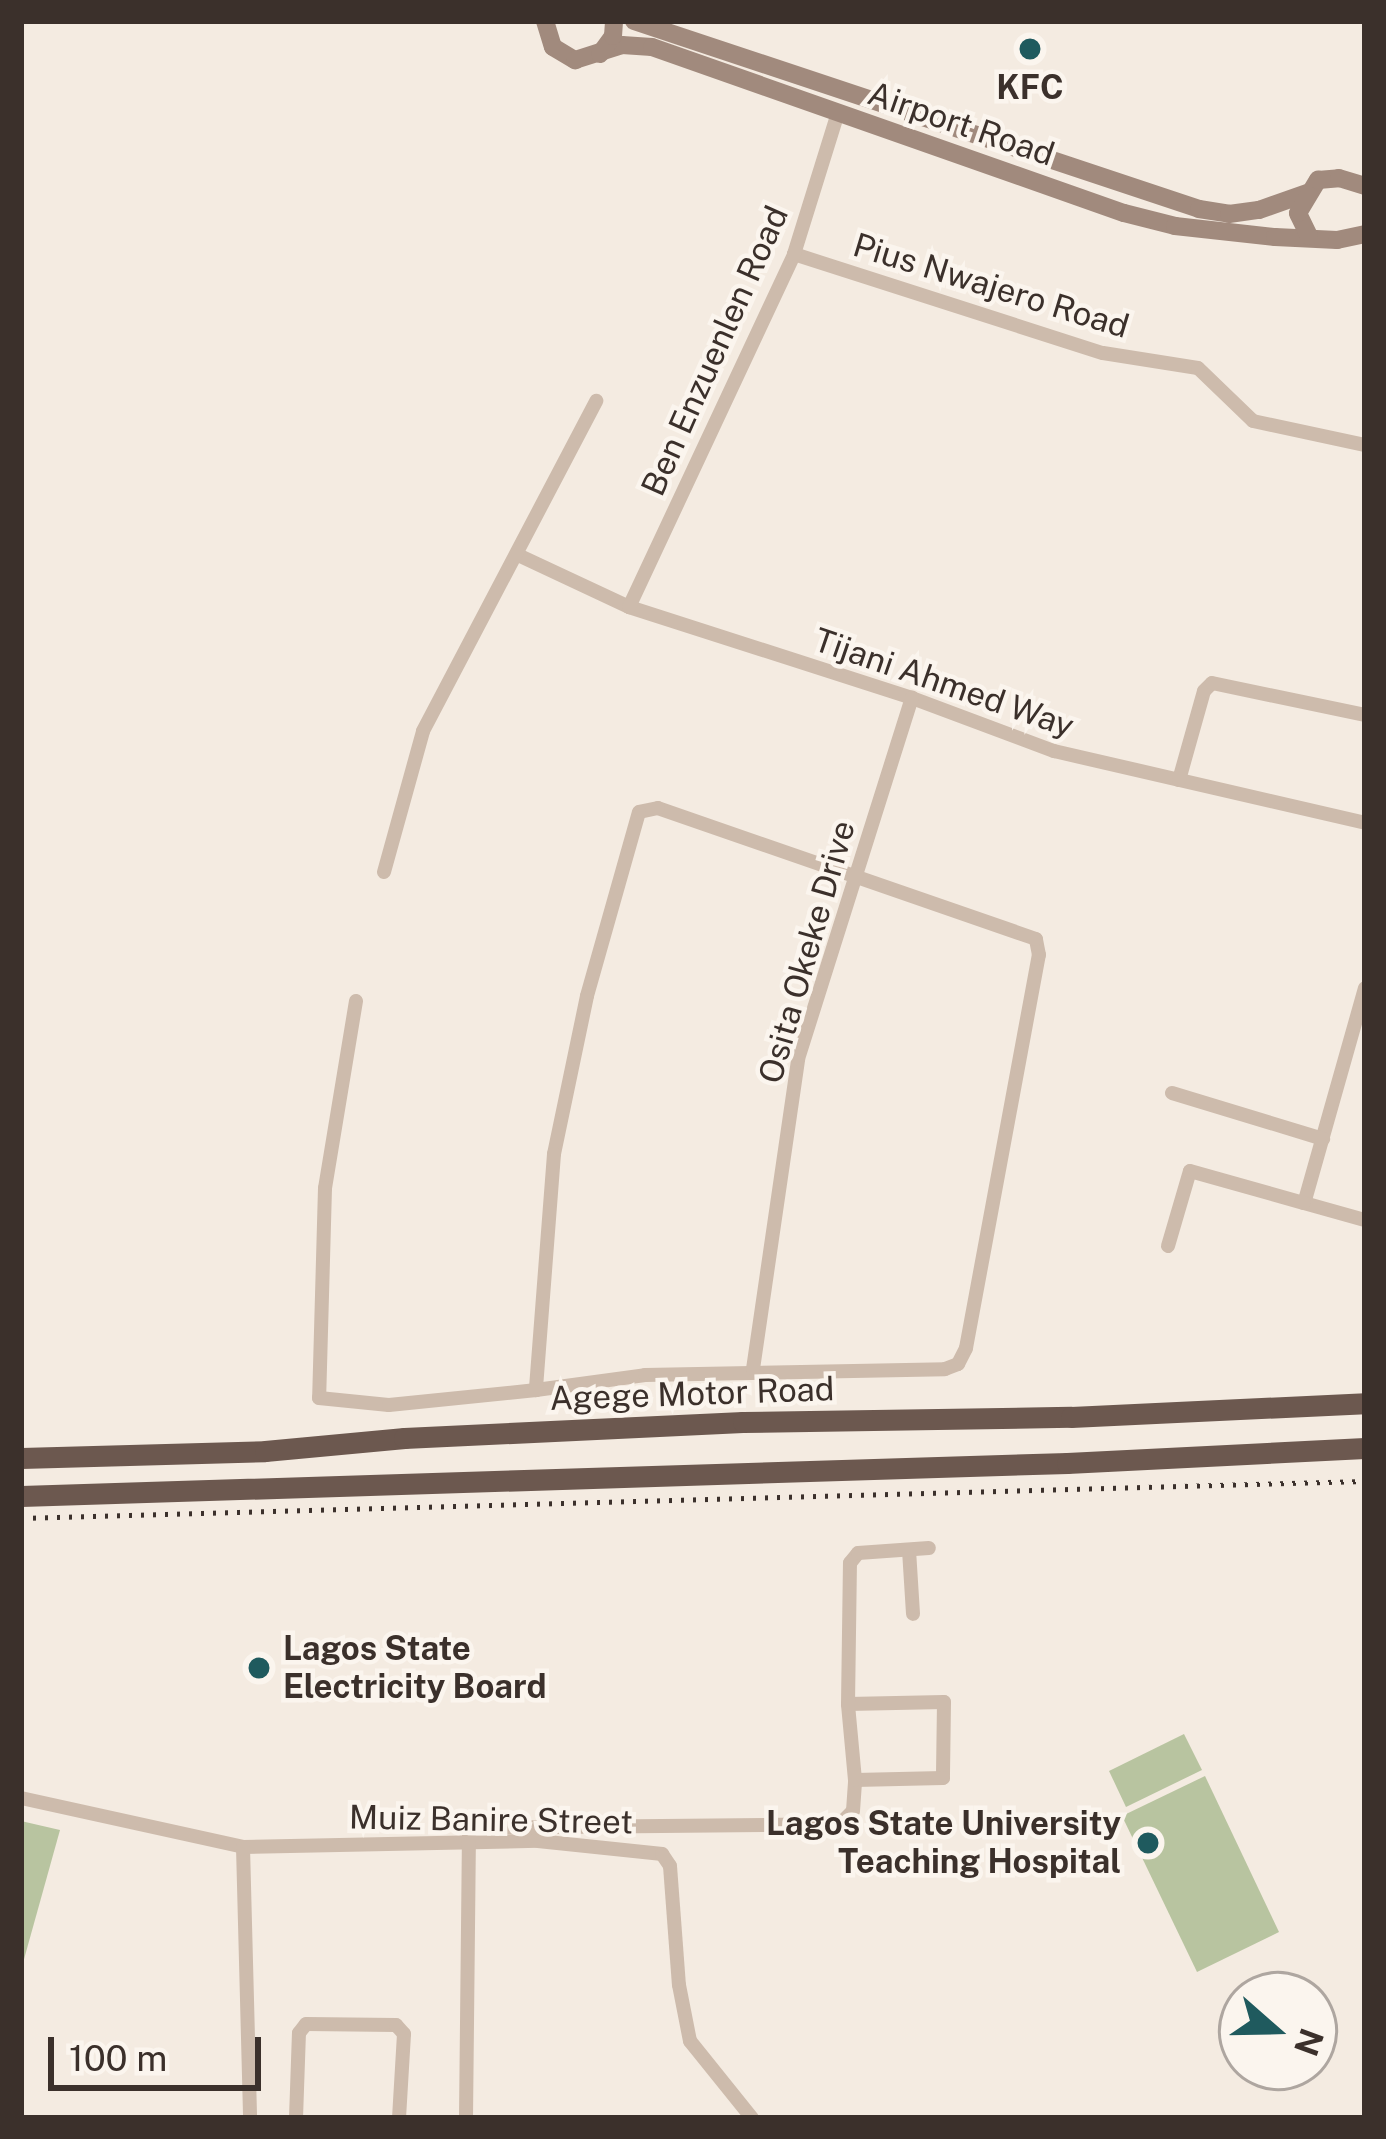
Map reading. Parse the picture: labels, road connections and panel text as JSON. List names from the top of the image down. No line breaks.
{"streets":{"highway":["Agege Motor Road"],"main road":["Airport Road"],"street":["Pius Nwajero Road","Ben Enzuenlen Road","Tijani Ahmed Way","Osita Okeke Drive","Muiz Banire Street"]},"crossings":[["Airport Road","Ben Enzuenlen Road"],["Pius Nwajero Road","Ben Enzuenlen Road"],["Ben Enzuenlen Road","Tijani Ahmed Way"],["Tijani Ahmed Way","Osita Okeke Drive"]],"places":["KFC","Lagos State Electricity Board","Lagos State University Teaching Hospital"],"scale_bar":"100 m","north":"right"}
